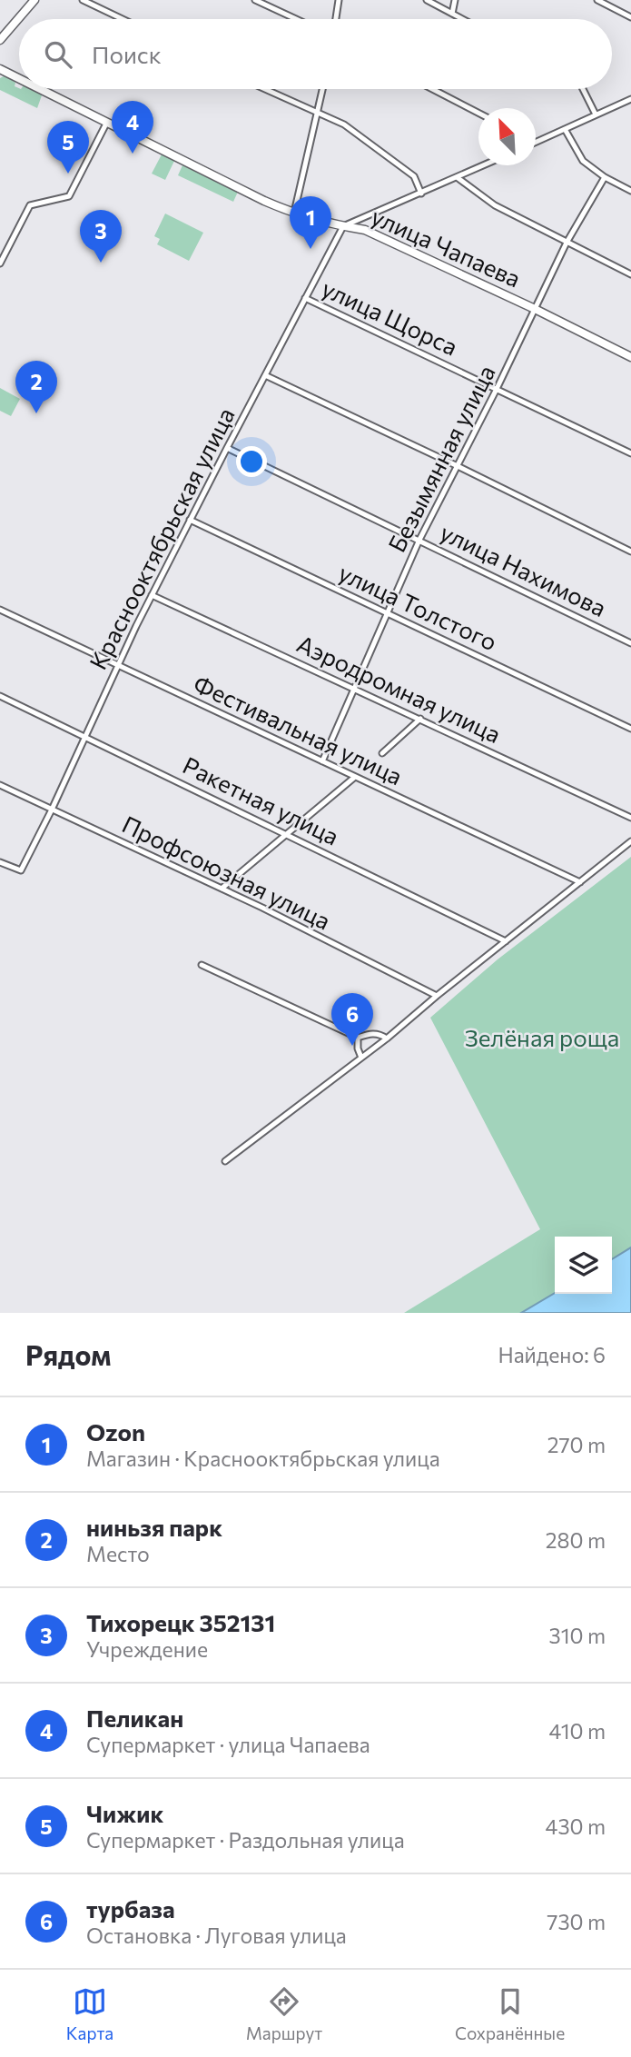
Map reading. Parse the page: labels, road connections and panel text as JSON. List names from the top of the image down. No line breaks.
{"streets":{"main road":["улица Чапаева"],"street":["улица Щорса","Безымянная улица","Краснооктябрьская улица","улица Нахимова","улица Толстого","Аэродромная улица","Фестивальная улица","Ракетная улица","Профсоюзная улица"]},"crossings":[["улица Чапаева","Безымянная улица"],["улица Чапаева","Краснооктябрьская улица"],["улица Щорса","Безымянная улица"],["улица Щорса","Краснооктябрьская улица"],["Безымянная улица","улица Нахимова"],["Безымянная улица","улица Толстого"],["Безымянная улица","Аэродромная улица"],["Безымянная улица","Фестивальная улица"],["Краснооктябрьская улица","улица Нахимова"],["Краснооктябрьская улица","улица Толстого"],["Краснооктябрьская улица","Аэродромная улица"],["Краснооктябрьская улица","Фестивальная улица"],["Краснооктябрьская улица","Ракетная улица"],["Краснооктябрьская улица","Профсоюзная улица"]],"parks":["Зелёная роща"],"north":"top left","page":{"search":"Поиск","pins":["4","5","1","3","2","6"],"heading":["Рядом","Найдено: 6"],"list":[{"mark":"1","name":"Ozon","note":"Магазин · Краснооктябрьская улица","value":"270 m"},{"mark":"2","name":"ниньзя парк","note":"Место","value":"280 m"},{"mark":"3","name":"Тихорецк 352131","note":"Учреждение","value":"310 m"},{"mark":"4","name":"Пеликан","note":"Супермаркет · улица Чапаева","value":"410 m"},{"mark":"5","name":"Чижик","note":"Супермаркет · Раздольная улица","value":"430 m"},{"mark":"6","name":"турбаза","note":"Остановка · Луговая улица","value":"730 m"}],"nav":["Карта","Маршрут","Сохранённые"]}}
